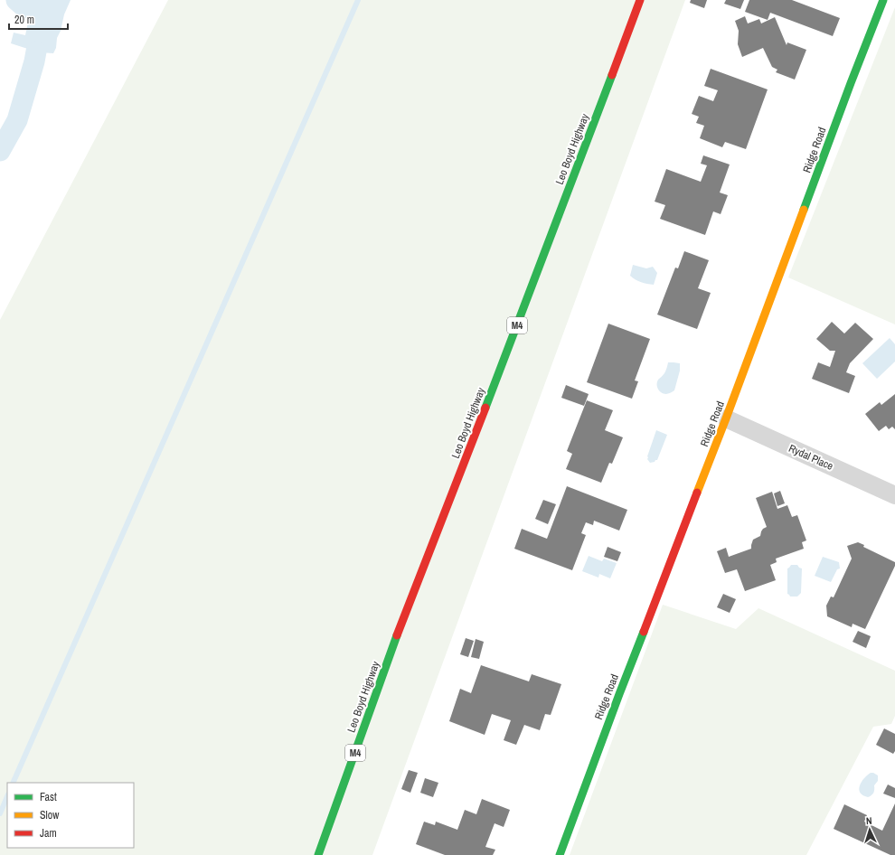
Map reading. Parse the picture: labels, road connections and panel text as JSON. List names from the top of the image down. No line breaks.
{"streets":{"main road":["Leo Boyd Highway","Ridge Road","M4"],"street":["Rydal Place"]},"crossings":[["Ridge Road","Rydal Place"]],"legend":["Fast","Slow","Jam"],"scale_bar":"20 m","north":"top"}
